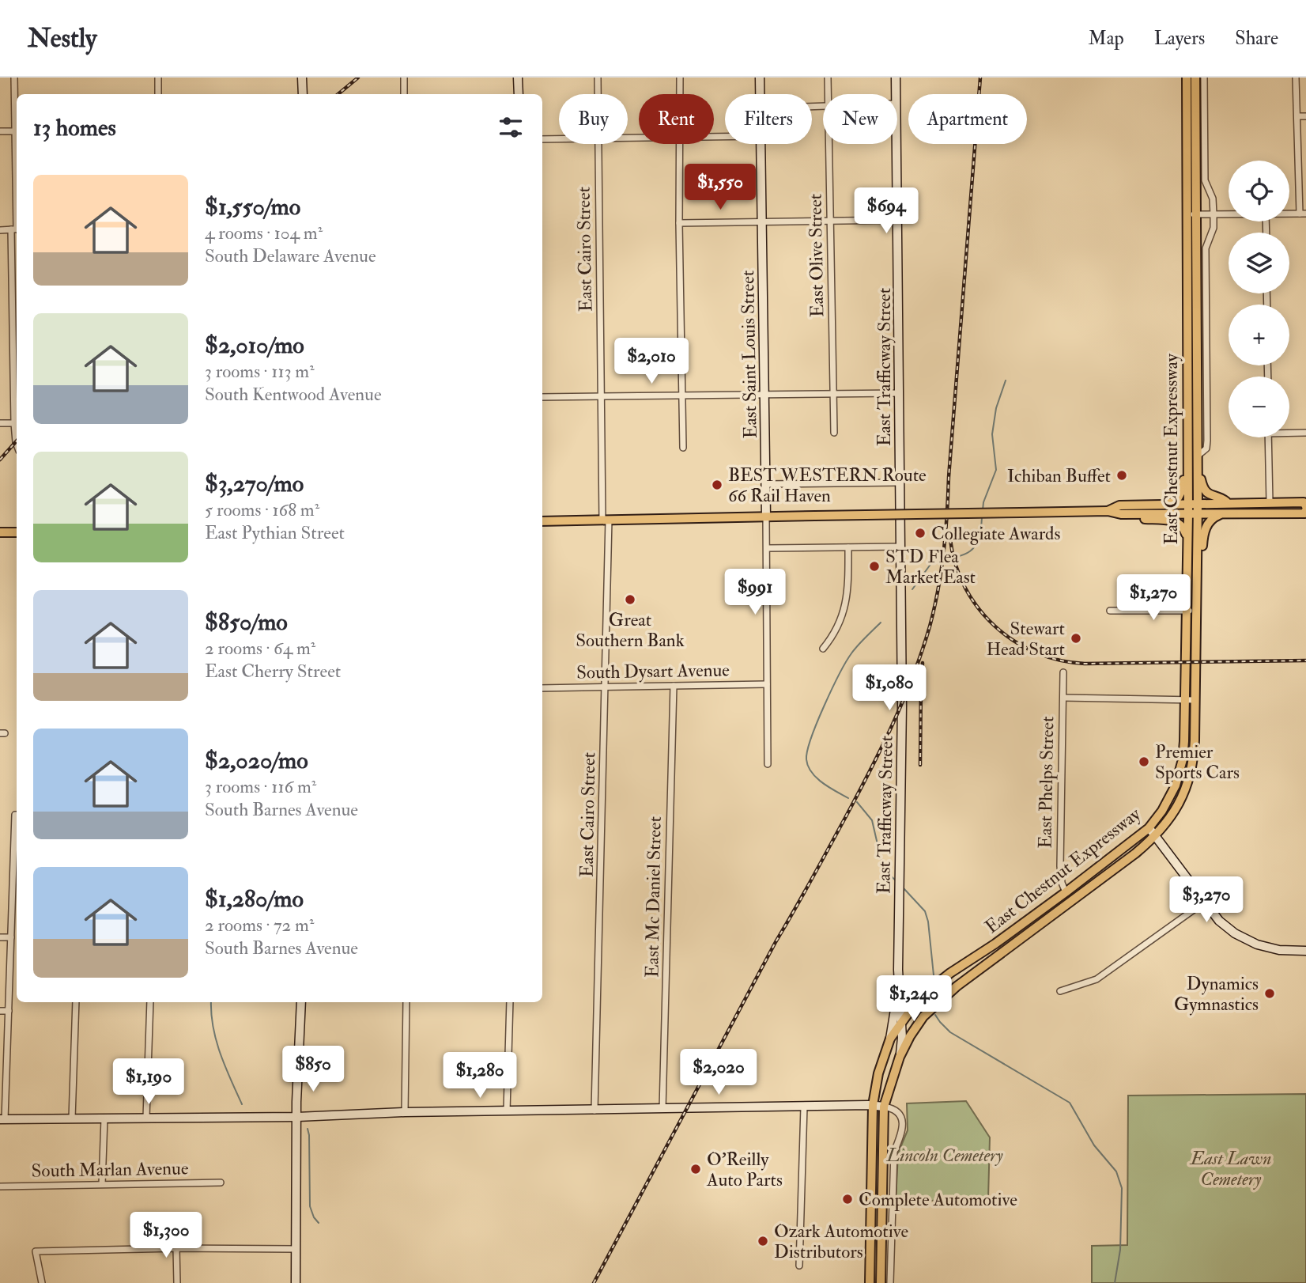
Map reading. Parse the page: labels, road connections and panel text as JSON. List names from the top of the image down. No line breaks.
{"streets":{"main road":["East Saint Louis Street","East Trafficway Street","East Chestnut Expressway"],"street":["East Cairo Street","East Olive Street","South Dysart Avenue","East Phelps Street","East Mc Daniel Street","South Marlan Avenue"]},"crossings":[["East Cairo Street","South Dysart Avenue"],["East Saint Louis Street","South Dysart Avenue"],["East Trafficway Street","East Chestnut Expressway"],["East Chestnut Expressway","East Phelps Street"],["South Dysart Avenue","East Mc Daniel Street"]],"parks":["Lincoln Cemetery","East Lawn Cemetery"],"places":["Ichiban Buffet","BEST WESTERN Route 66 Rail Haven","Collegiate Awards","STD Flea Market East","Great Southern Bank","Stewart Head Start","Premier Sports Cars","Dynamics Gymnastics","O'Reilly Auto Parts","Complete Automotive","Ozark Automotive Distributors"],"page":{"header":"Nestly","nav":["Map","Layers","Share"],"chip":["Buy","Rent","Filters","New","Apartment"],"heading":"13 homes","map_buttons":["+","−"],"list":[{"name":"$1,550/mo","note":"4 rooms · 104 m² · South Delaware Avenue"},{"name":"$2,010/mo","note":"3 rooms · 113 m² · South Kentwood Avenue"},{"name":"$3,270/mo","note":"5 rooms · 168 m² · East Pythian Street"},{"name":"$850/mo","note":"2 rooms · 64 m² · East Cherry Street"},{"name":"$2,020/mo","note":"3 rooms · 116 m² · South Barnes Avenue"},{"name":"$1,280/mo","note":"2 rooms · 72 m² · South Barnes Avenue"}],"price":["$1,550","$694","$2,010","$991","$1,270","$1,080","$3,270","$1,240","$850","$2,020","$1,280","$1,190","$1,300"]}}
